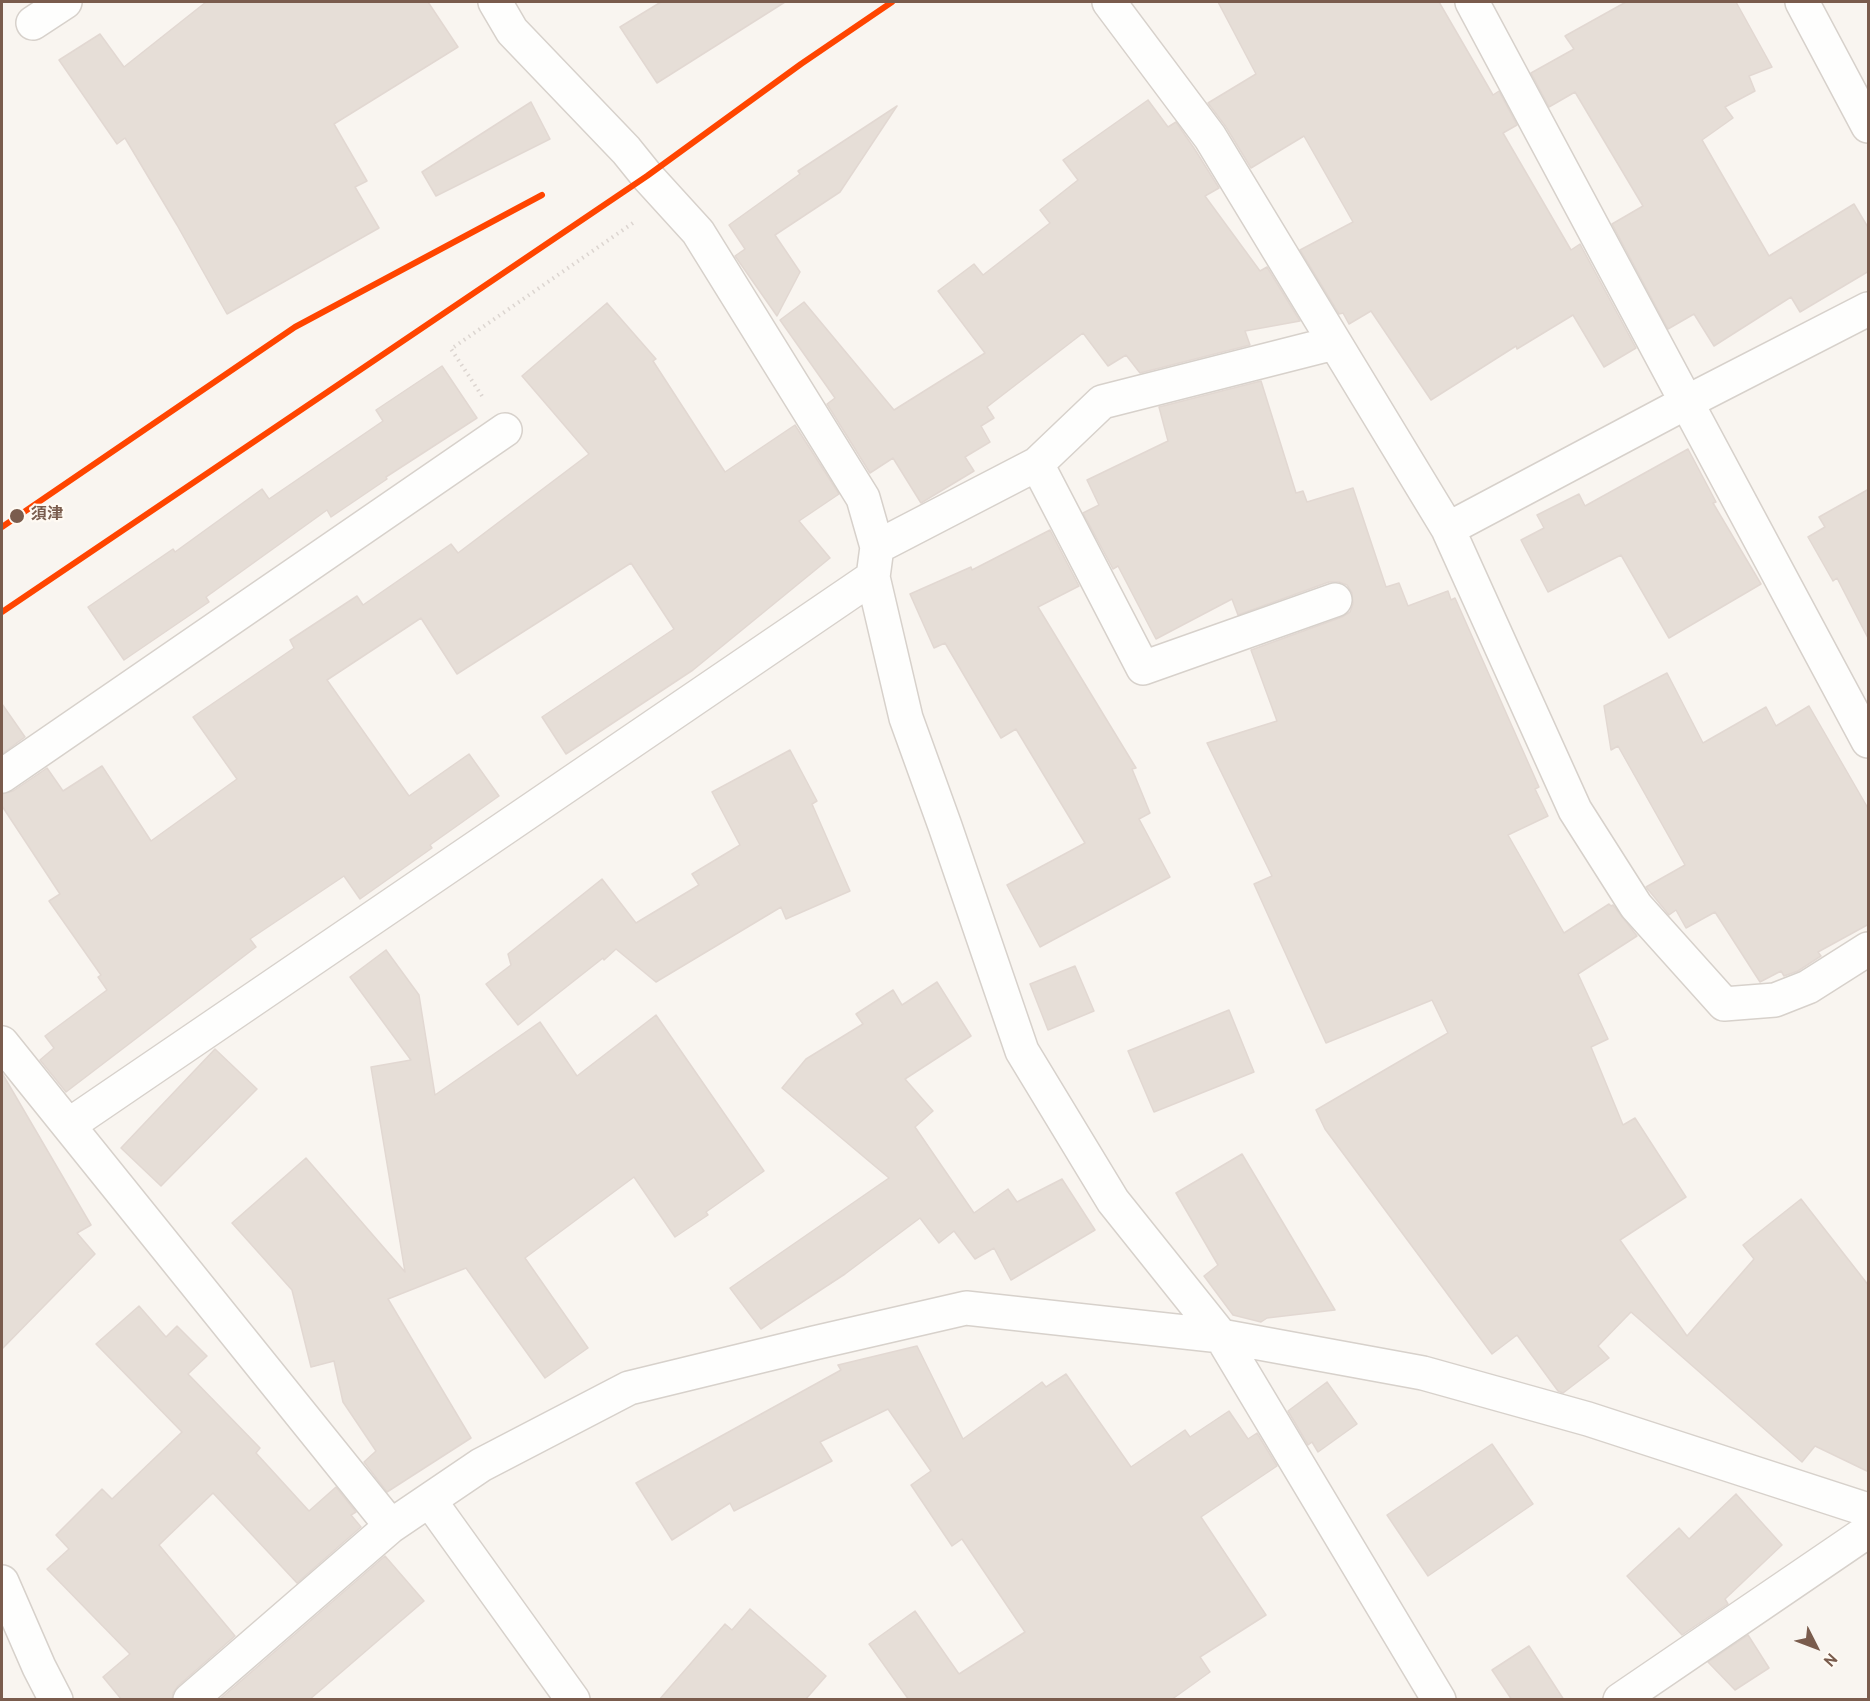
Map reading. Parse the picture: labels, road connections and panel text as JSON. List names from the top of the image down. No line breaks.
{"places":["須津"],"north":"bottom right"}
